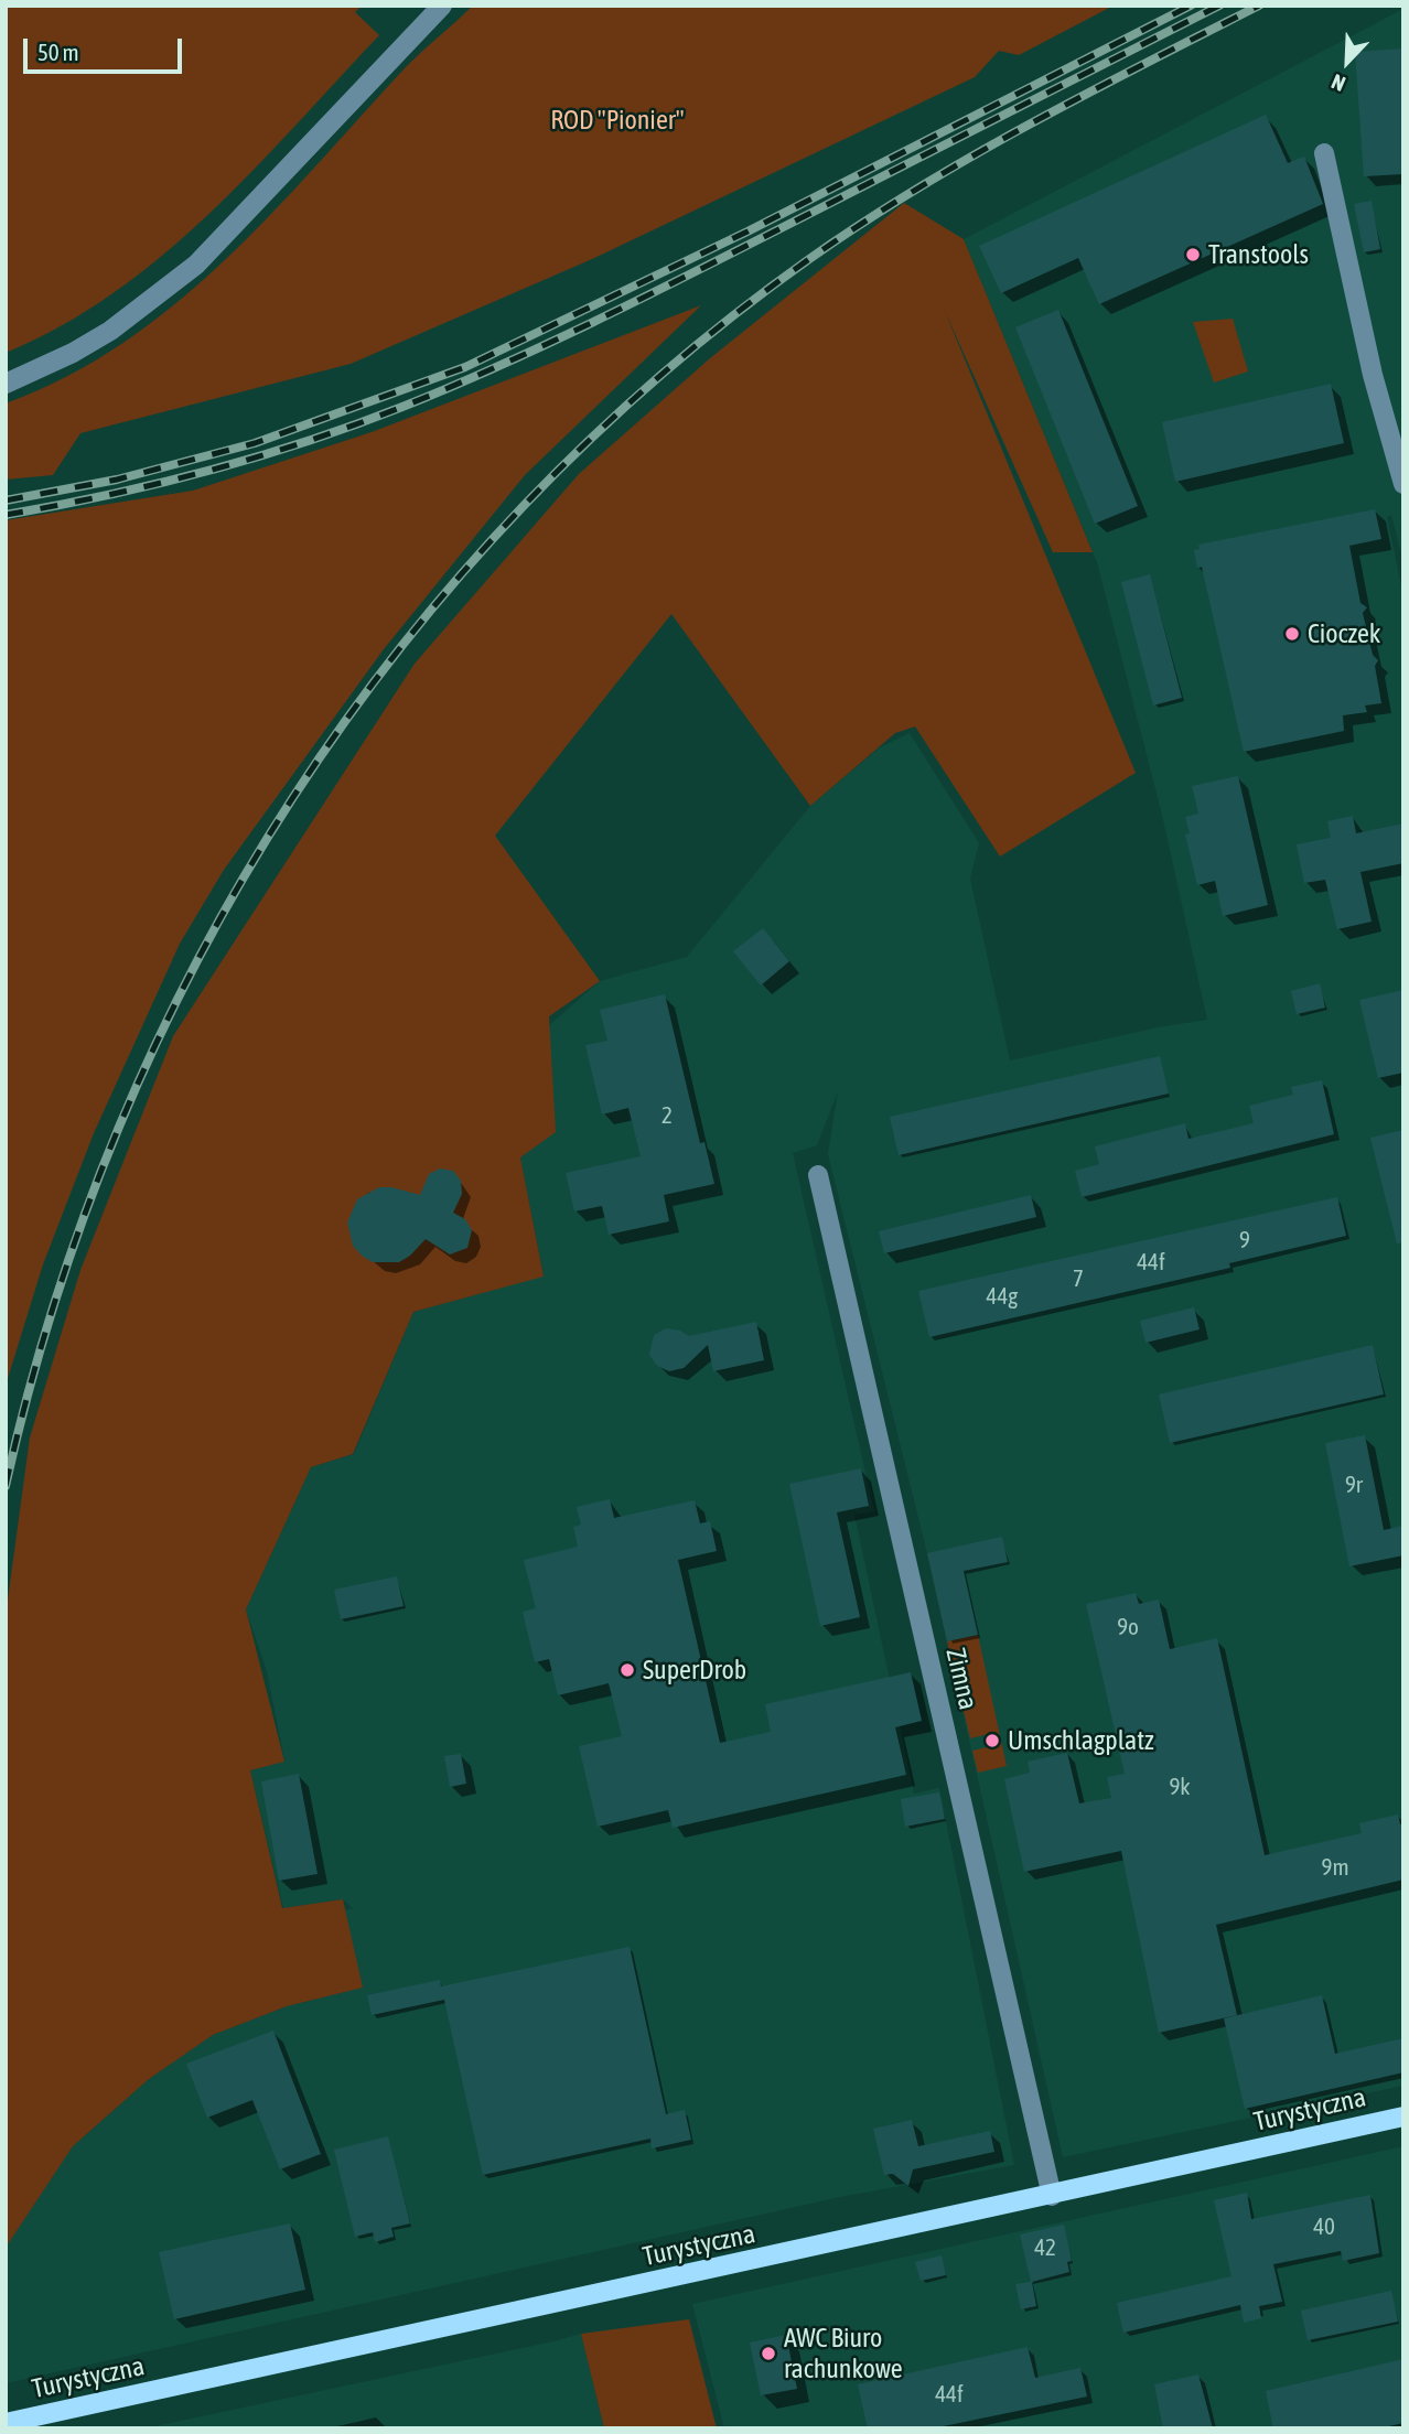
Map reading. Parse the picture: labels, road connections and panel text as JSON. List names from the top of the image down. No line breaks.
{"streets":{"main road":["Turystyczna"],"street":["Zimna"]},"crossings":[["Zimna","Turystyczna"]],"parks":["ROD \"Pionier\""],"places":["Transtools","Cioczek","SuperDrob","Umschlagplatz","AWC Biuro rachunkowe"],"house_numbers":["2","9","44f","7","44g","9r","9o","9k","9m","40","42","44f"],"scale_bar":"50 m","north":"bottom left"}
